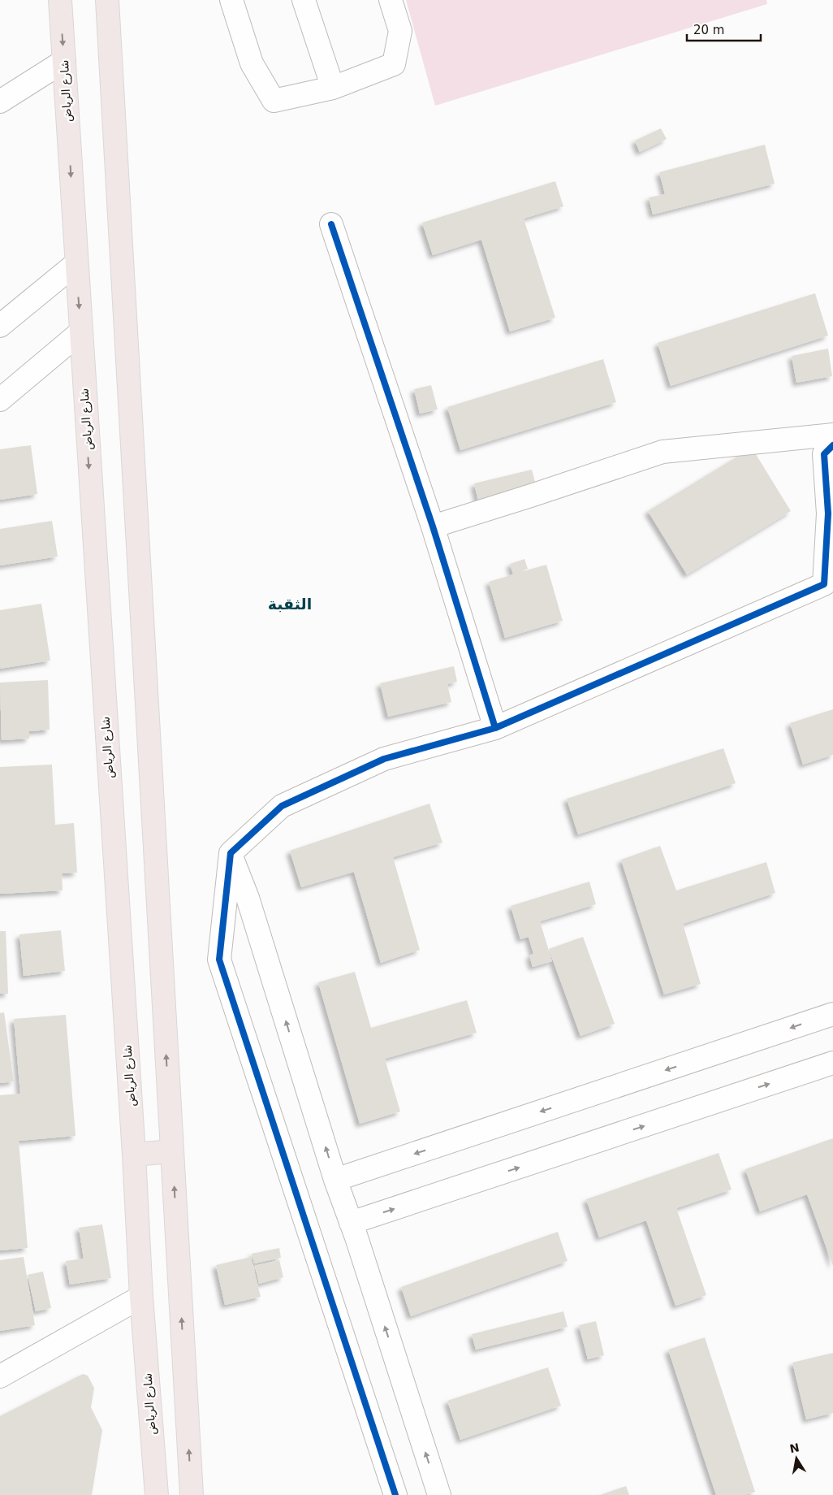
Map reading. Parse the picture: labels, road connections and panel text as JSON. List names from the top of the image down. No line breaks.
{"streets":{"main road":["شارع الرياض"]},"districts":["الثقبة"],"scale_bar":"20 m","north":"top"}
